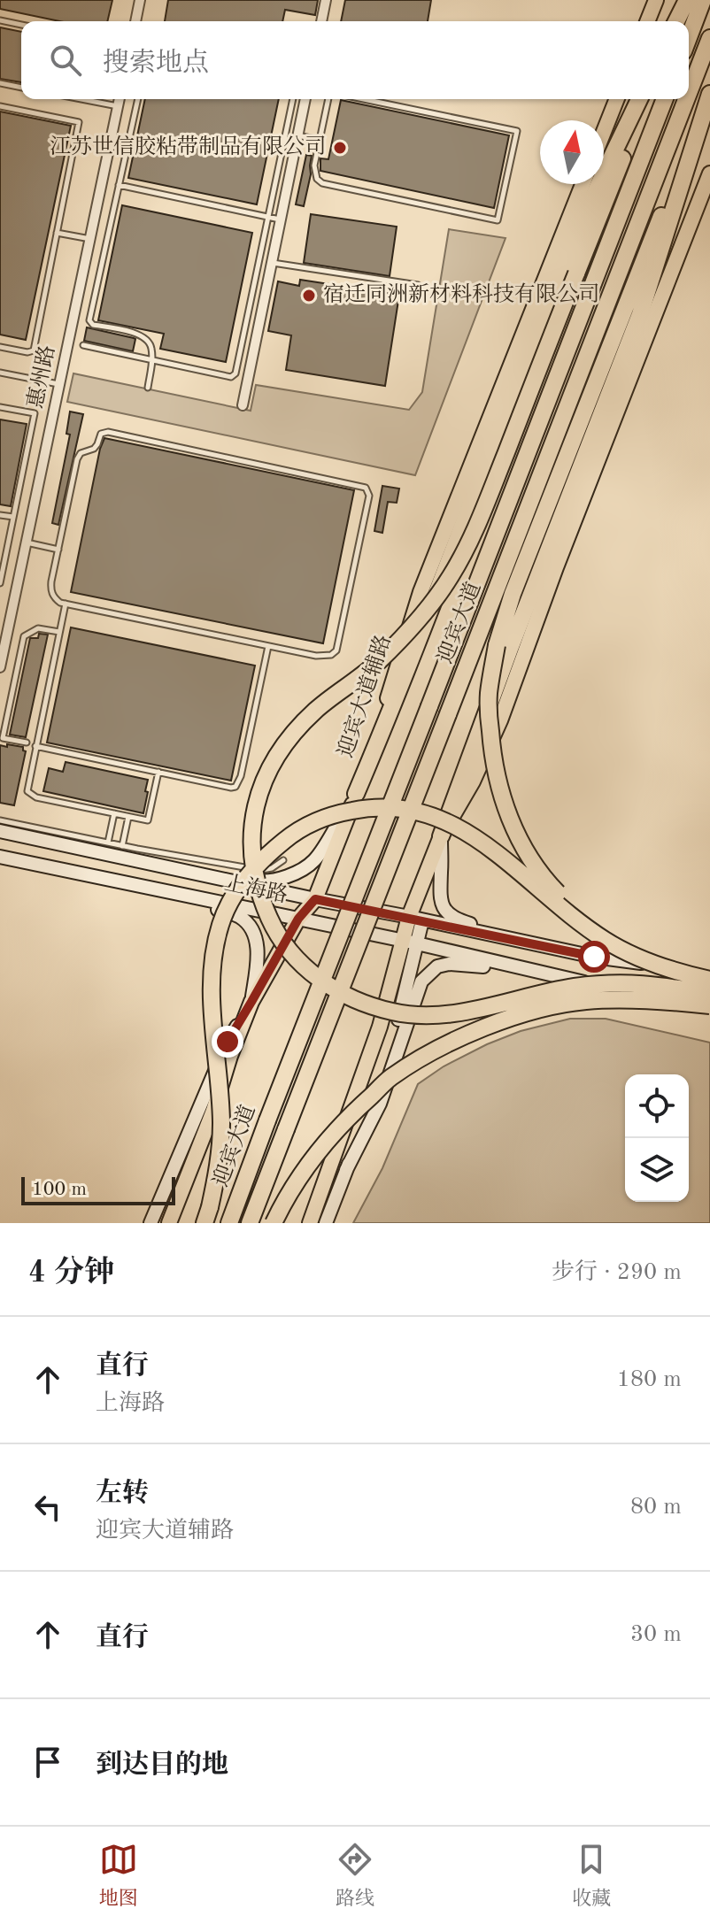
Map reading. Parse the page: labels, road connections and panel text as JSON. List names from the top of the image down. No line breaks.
{"streets":{"highway":["迎宾大道"],"main road":["迎宾大道辅路"],"street":["惠州路","上海路"]},"crossings":[["迎宾大道辅路","上海路"]],"places":["江苏世信胶粘带制品有限公司","宿迁同洲新材料科技有限公司"],"scale_bar":"100 m","north":"top","page":{"search":"搜索地点","scale":"100 m","heading":["4 分钟","步行 · 290 m"],"list":[["直行","上海路","180 m"],["左转","迎宾大道辅路","80 m"],["直行","30 m"],"到达目的地"],"nav":["地图","路线","收藏"]}}
